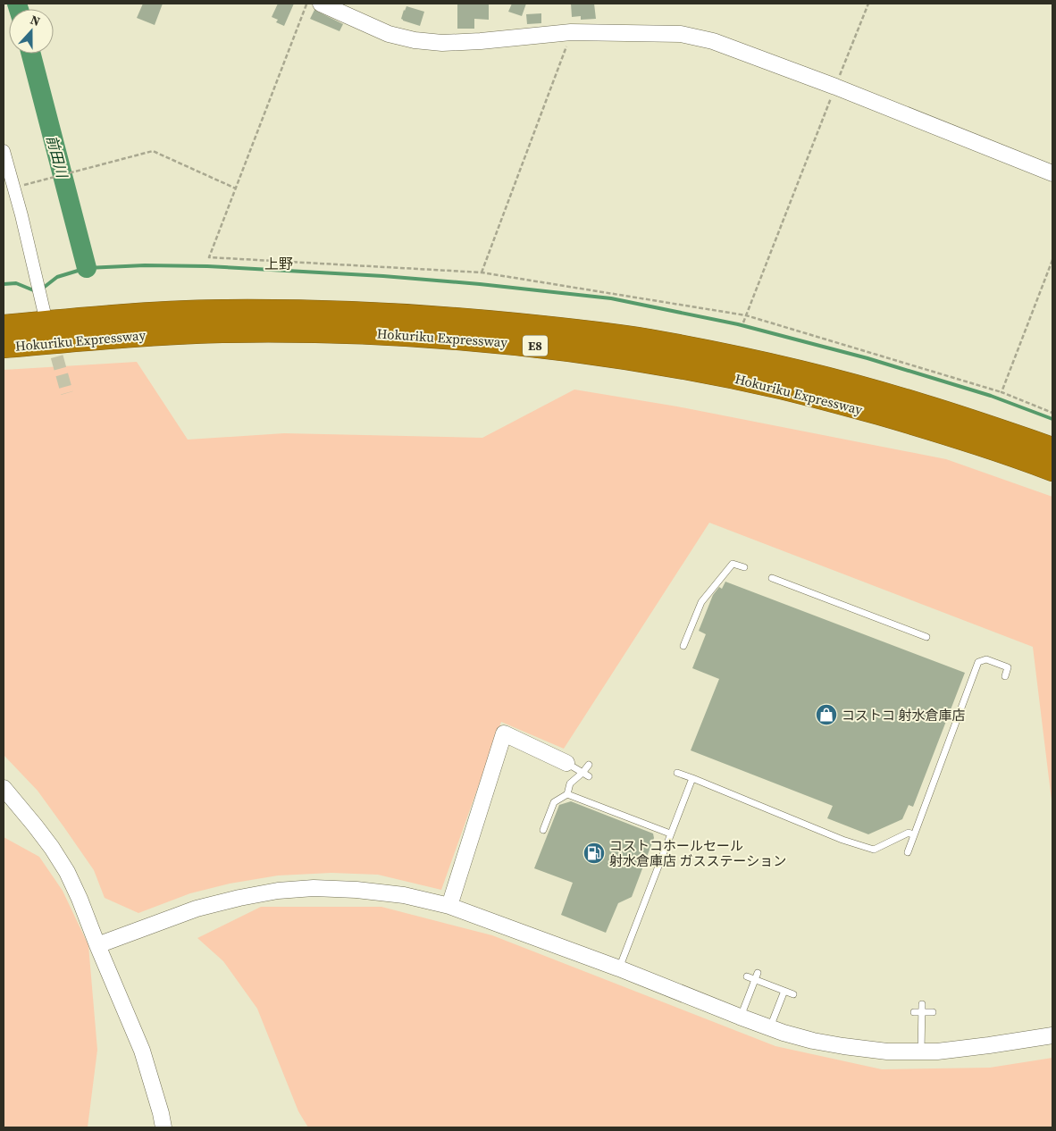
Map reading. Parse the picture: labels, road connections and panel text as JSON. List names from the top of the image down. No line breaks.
{"streets":{"highway":["Hokuriku Expressway","E8"]},"districts":["上野"],"water":["前田川"],"places":{"shop":["コストコ 射水倉庫店"],"fuel station":["コストコホールセール 射水倉庫店 ガスステーション"]},"north":"top"}
